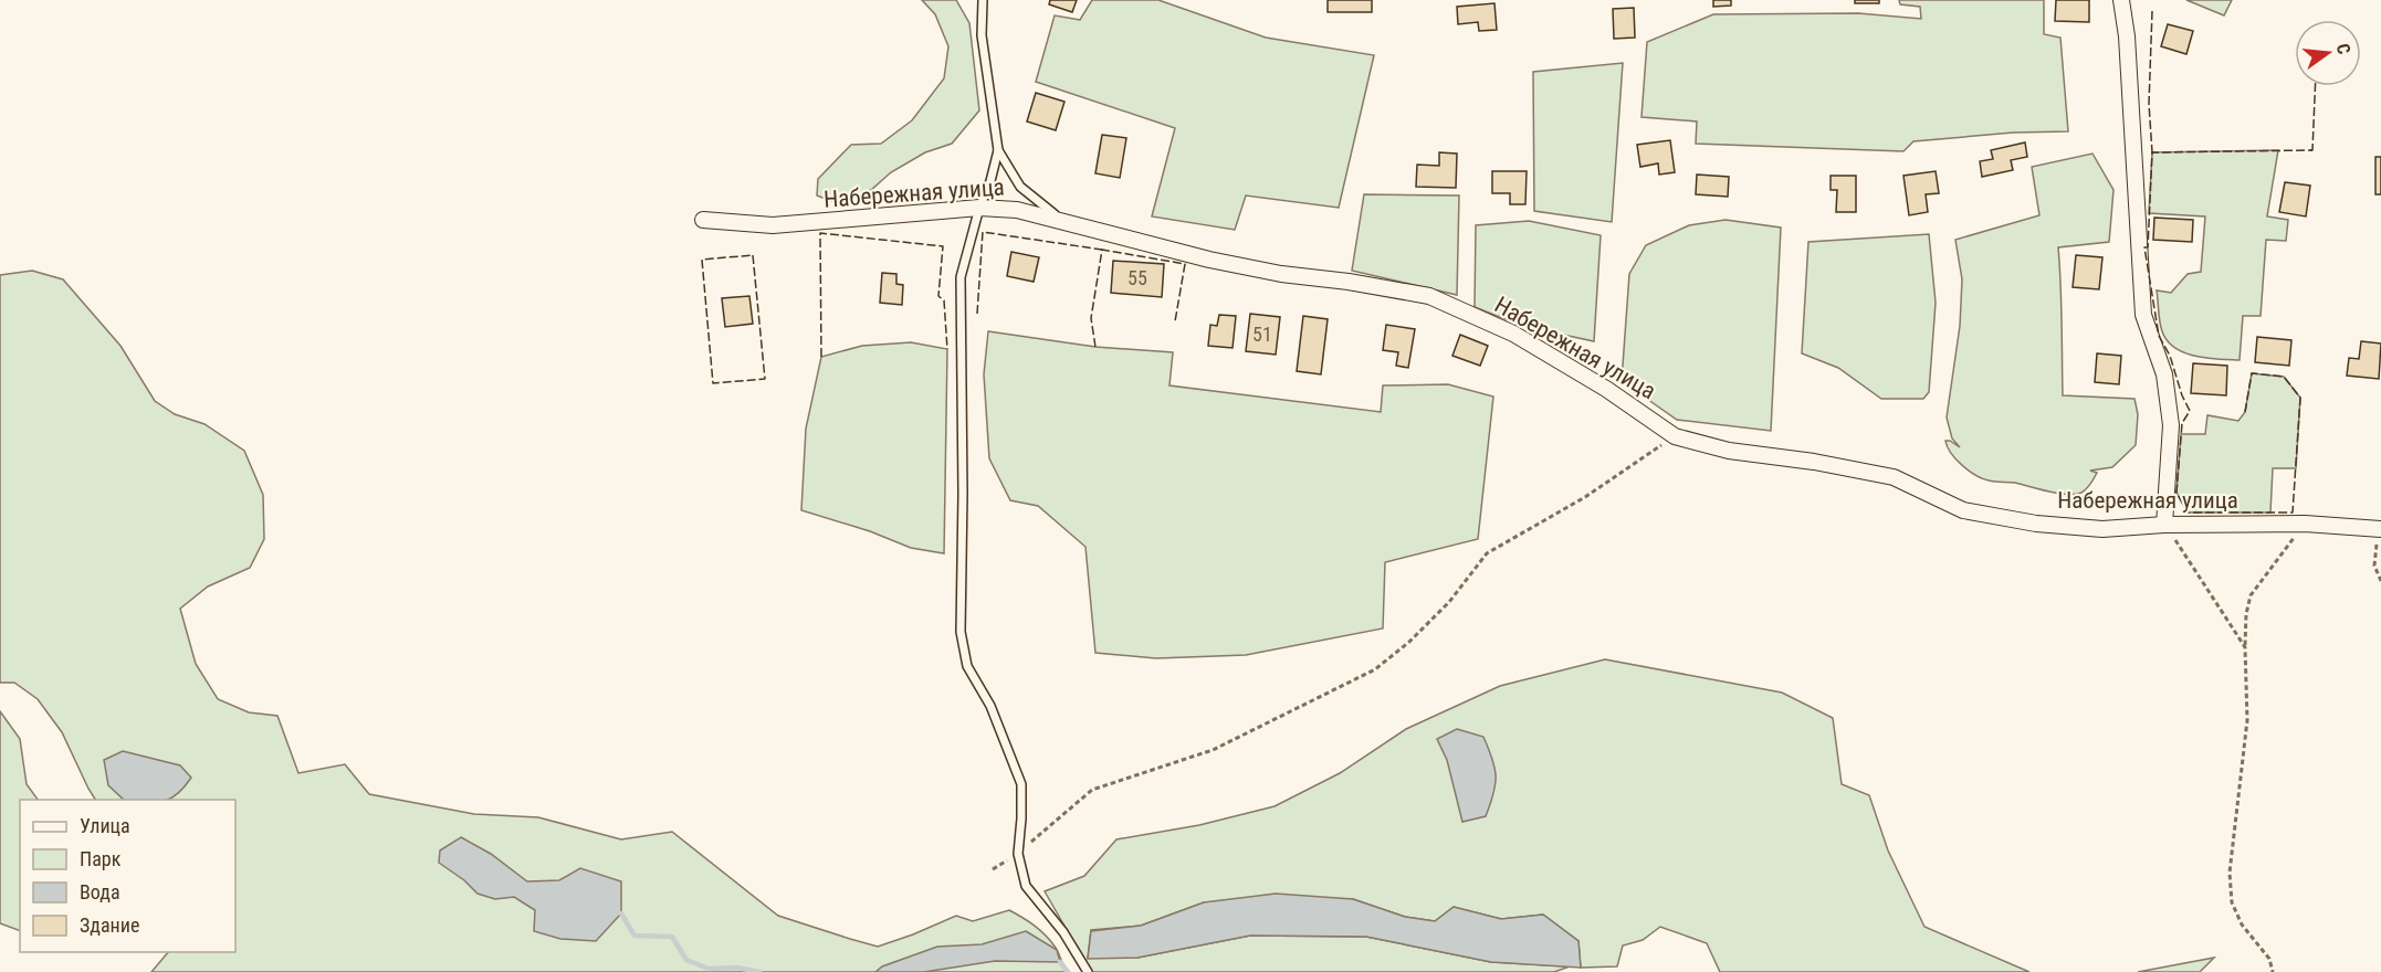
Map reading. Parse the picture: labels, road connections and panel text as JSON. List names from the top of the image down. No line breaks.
{"streets":{"street":["Набережная улица"]},"house_numbers":["55","51"],"legend":["Улица","Парк","Вода","Здание"],"north":"right"}
